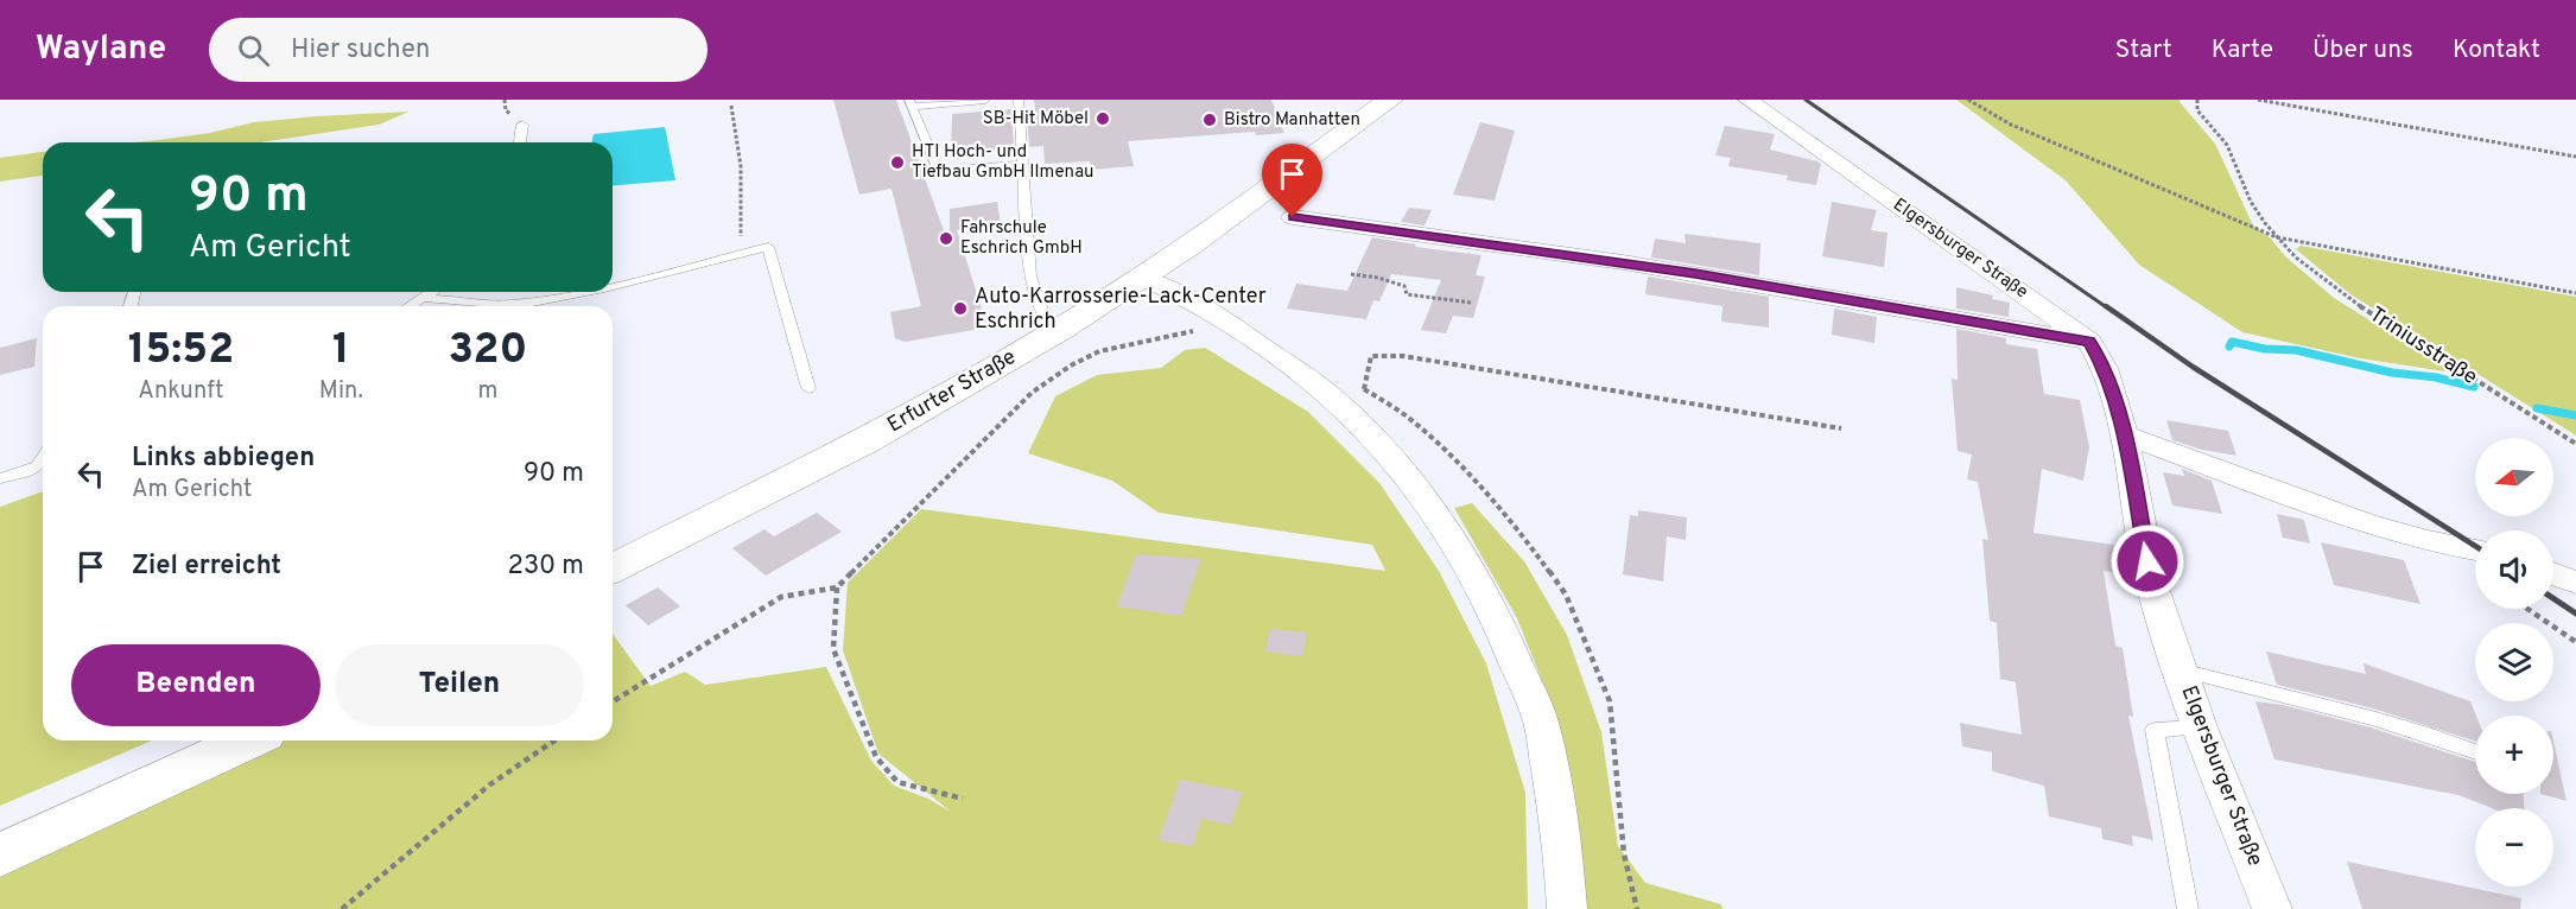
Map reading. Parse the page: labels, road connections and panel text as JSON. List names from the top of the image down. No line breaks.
{"streets":{"main road":["Erfurter Straße"],"street":["Elgersburger Straße"],"path":["Triniusstraße"]},"places":["SB-Hit Möbel","Bistro Manhatten","HTI Hoch- und Tiefbau GmbH Ilmenau","Fahrschule Eschrich GmbH","Auto-Karrosserie-Lack-Center Eschrich"],"north":"left","page":{"header":"Waylane","search":"Hier suchen","nav":["Start","Karte","Über uns","Kontakt"],"turn":["90 m","Am Gericht"],"eta":["15:52","Ankunft","1","Min.","320","m"],"list":[{"name":"Links abbiegen","note":"Am Gericht","value":"90 m"},{"name":"Ziel erreicht","value":"230 m"}],"map_buttons":["+","−"],"buttons":["Beenden","Teilen"]}}
